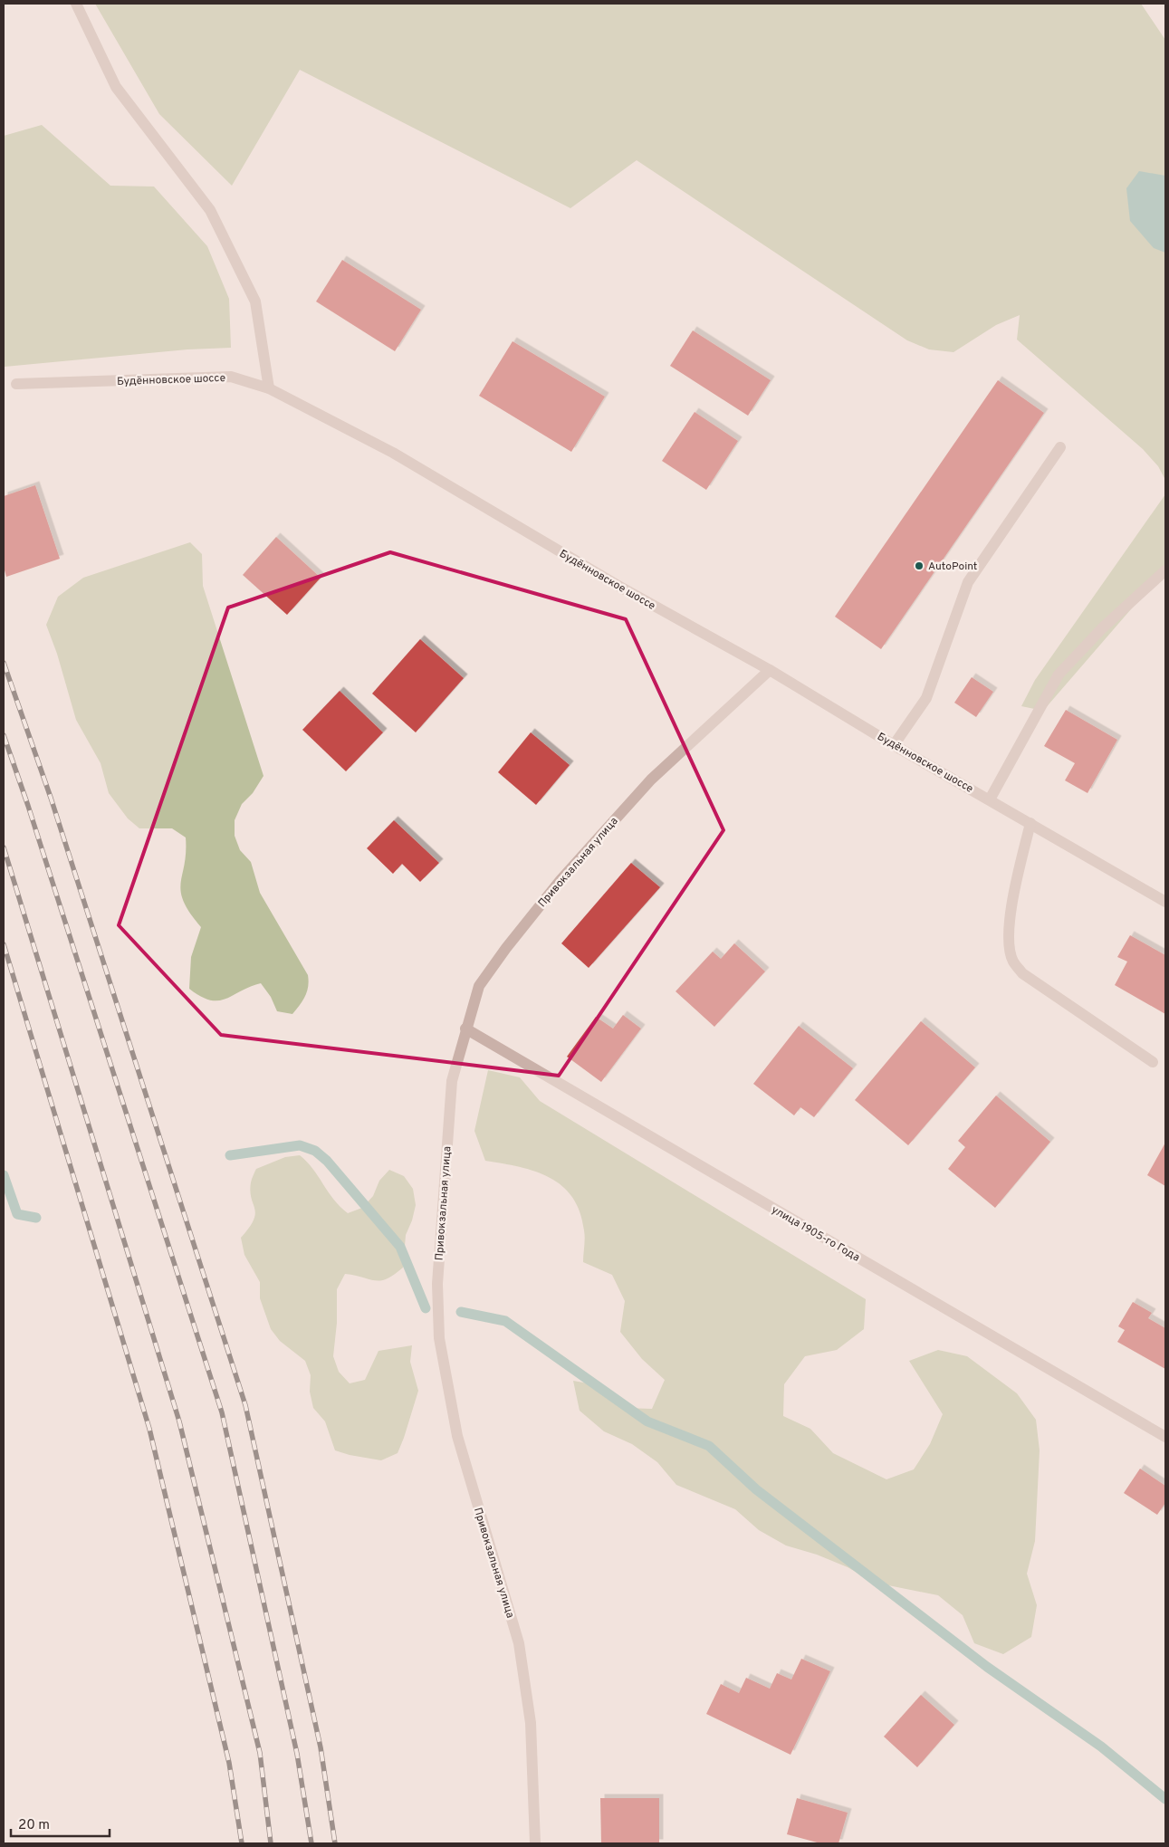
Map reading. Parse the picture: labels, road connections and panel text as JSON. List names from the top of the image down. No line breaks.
{"streets":{"street":["Будённовское шоссе","Привокзальная улица","улица 1905-го Года"]},"crossings":[["Будённовское шоссе","Привокзальная улица"],["Привокзальная улица","улица 1905-го Года"]],"places":["AutoPoint"],"scale_bar":"20 m"}
